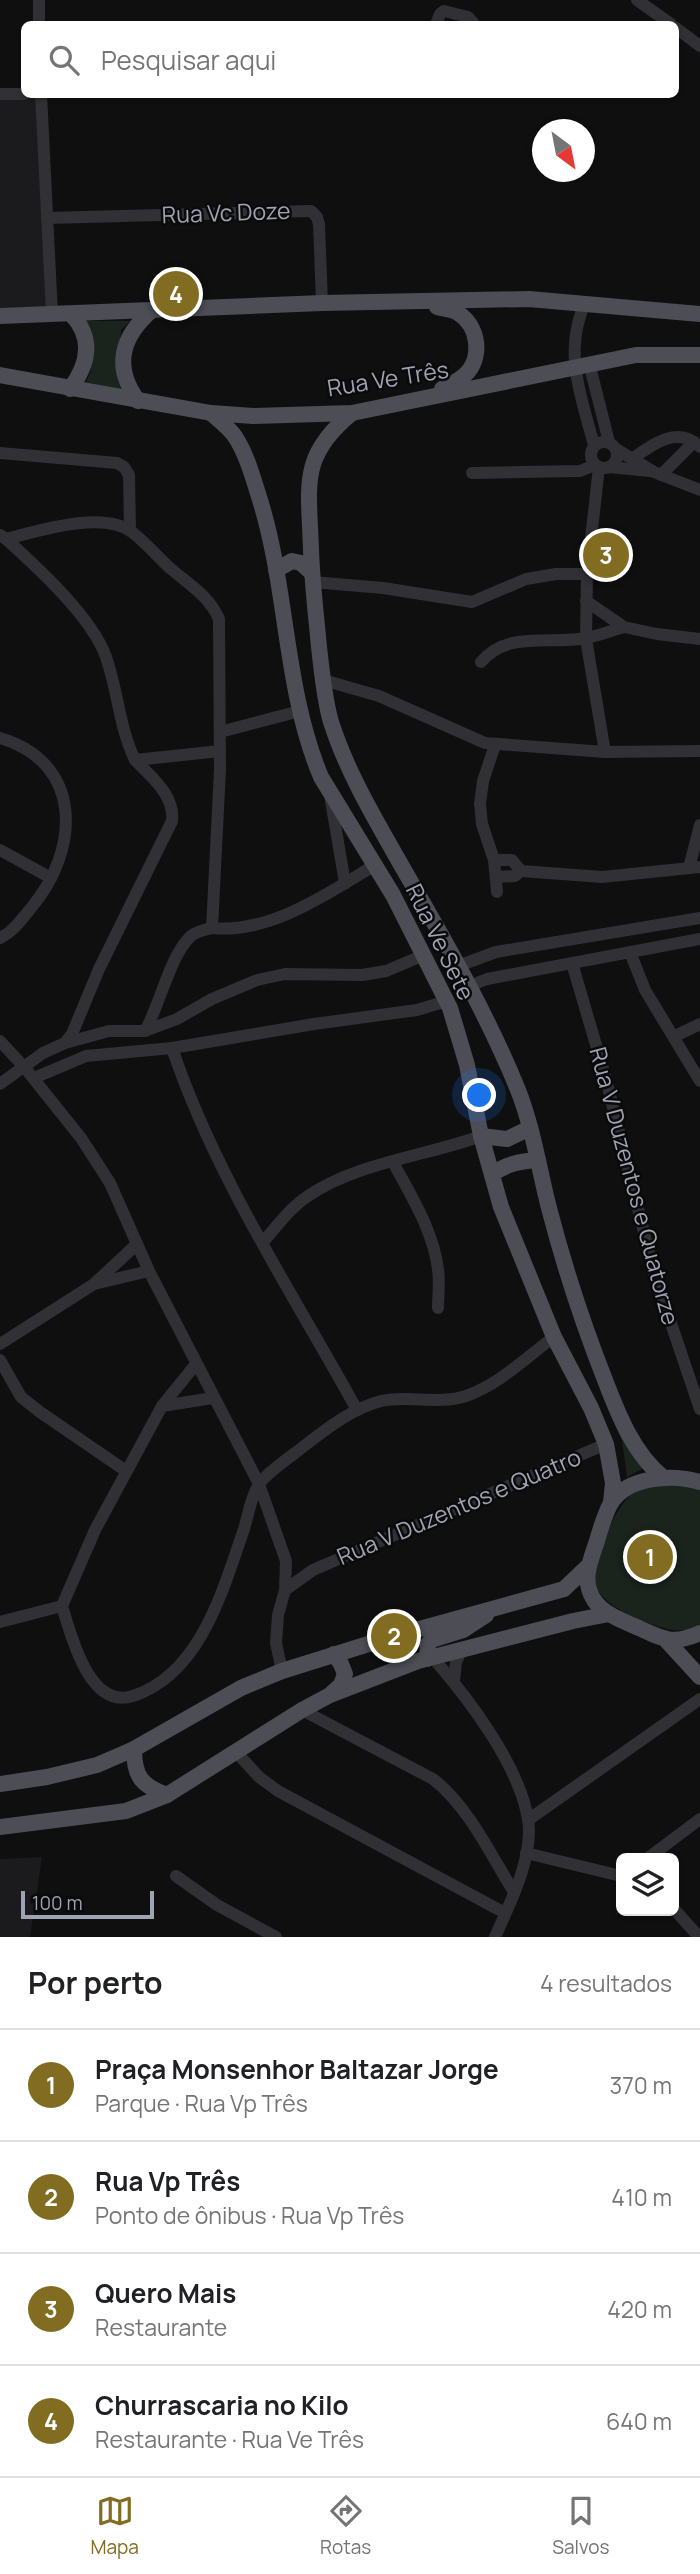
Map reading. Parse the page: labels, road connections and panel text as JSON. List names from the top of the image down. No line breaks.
{"streets":{"main road":["Rua Ve Três","Rua Ve Sete"],"street":["Rua Vc Doze","Rua V Duzentos e Quatorze","Rua V Duzentos e Quatro"]},"crossings":[["Rua Ve Três","Rua Ve Sete"],["Rua Ve Sete","Rua V Duzentos e Quatro"]],"scale_bar":"100 m","north":"bottom right","page":{"search":"Pesquisar aqui","pins":["4","3","1","2"],"scale":"100 m","heading":["Por perto","4 resultados"],"list":[{"mark":"1","name":"Praça Monsenhor Baltazar Jorge","note":"Parque · Rua Vp Três","value":"370 m"},{"mark":"2","name":"Rua Vp Três","note":"Ponto de ônibus · Rua Vp Três","value":"410 m"},{"mark":"3","name":"Quero Mais","note":"Restaurante","value":"420 m"},{"mark":"4","name":"Churrascaria no Kilo","note":"Restaurante · Rua Ve Três","value":"640 m"}],"nav":["Mapa","Rotas","Salvos"]}}
